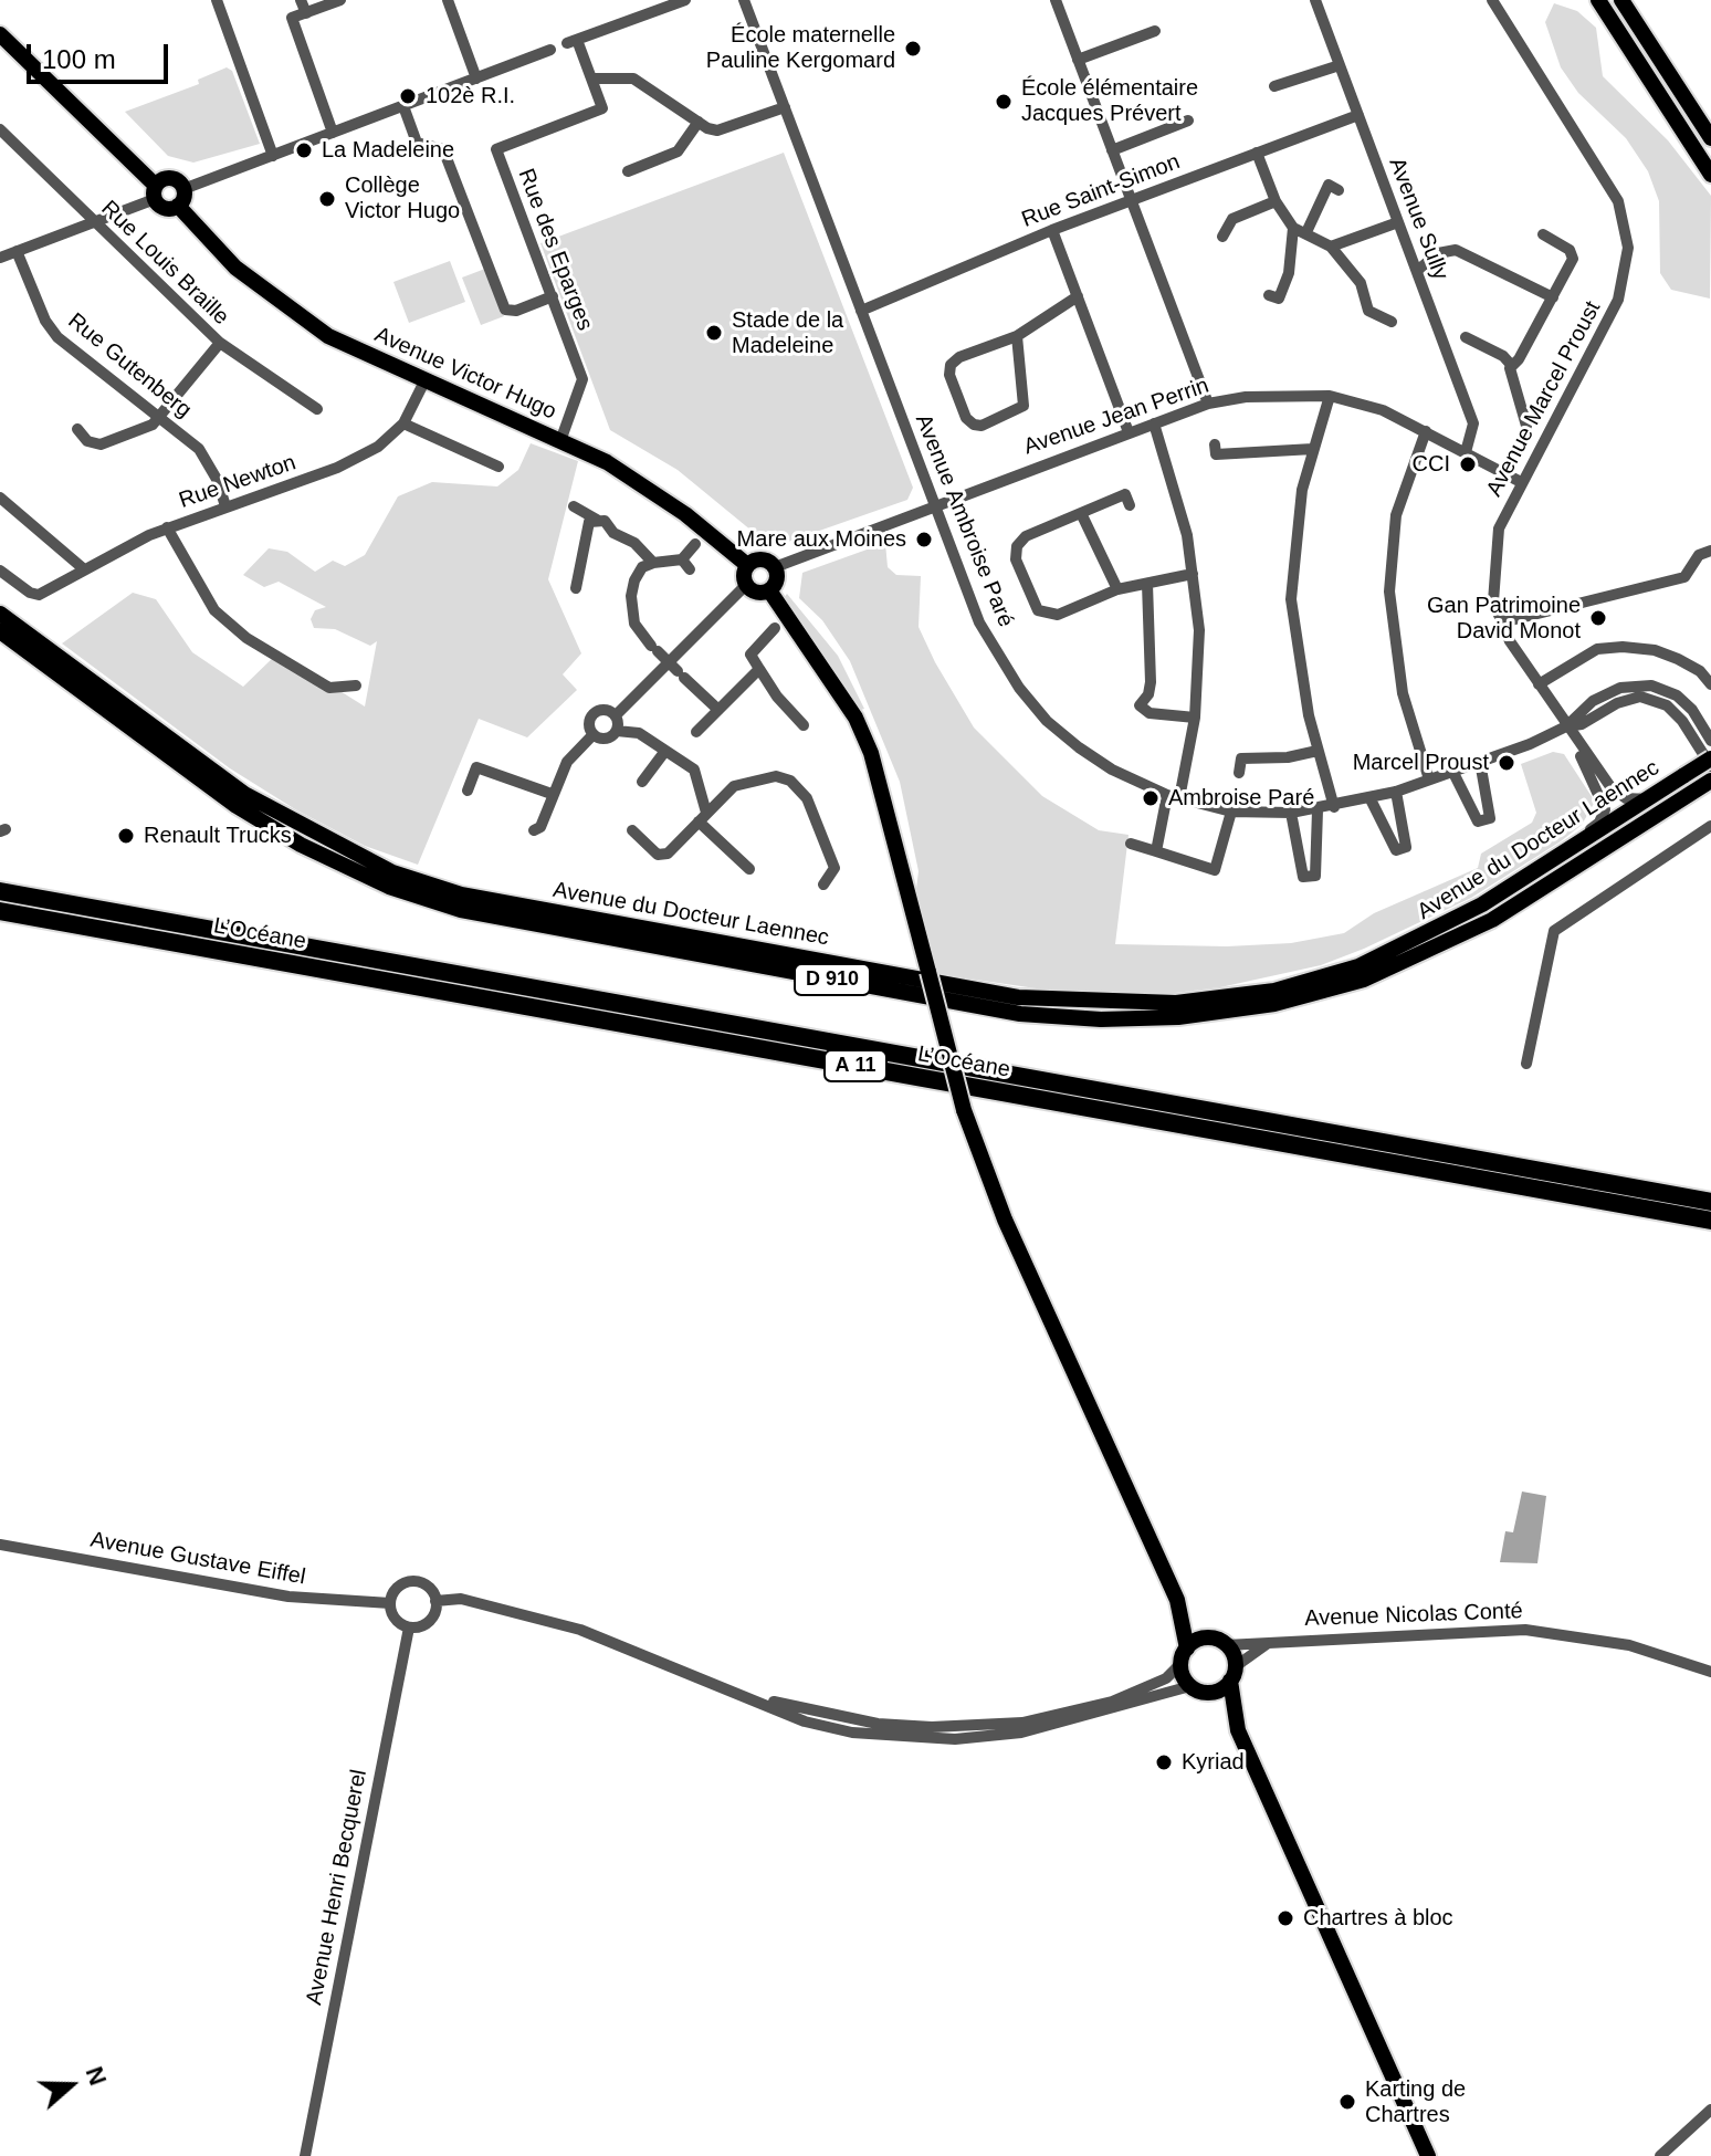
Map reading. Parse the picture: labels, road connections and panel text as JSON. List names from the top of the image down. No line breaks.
{"streets":{"highway":["L’Océane","A 11"],"main road":["Avenue Victor Hugo","Avenue du Docteur Laennec","D 910"],"street":["Rue Saint-Simon","Avenue Sully","Rue des Eparges","Rue Louis Braille","Rue Gutenberg","Avenue Marcel Proust","Avenue Jean Perrin","Rue Newton","Avenue Ambroise Paré","Avenue Gustave Eiffel","Avenue Nicolas Conté","Avenue Henri Becquerel"]},"crossings":[["Rue Saint-Simon","Avenue Sully"],["Rue Saint-Simon","Avenue Ambroise Paré"],["Avenue Sully","Avenue Jean Perrin"],["Rue des Eparges","Avenue Victor Hugo"],["Rue Gutenberg","Rue Newton"],["Avenue Victor Hugo","Avenue Jean Perrin"],["Avenue Victor Hugo","Rue Newton"],["Avenue Marcel Proust","Avenue Jean Perrin"],["Avenue Marcel Proust","Avenue Ambroise Paré"],["Avenue Marcel Proust","Avenue du Docteur Laennec"],["Avenue Jean Perrin","Avenue Ambroise Paré"],["Avenue Gustave Eiffel","Avenue Henri Becquerel"]],"places":["École maternelle Pauline Kergomard","102è R.I.","École élémentaire Jacques Prévert","La Madeleine","Collège Victor Hugo","Stade de la Madeleine","CCI","Mare aux Moines","Gan Patrimoine David Monot","Marcel Proust","Ambroise Paré","Renault Trucks","Kyriad","Chartres à bloc","Karting de Chartres"],"scale_bar":"100 m","north":"right"}
